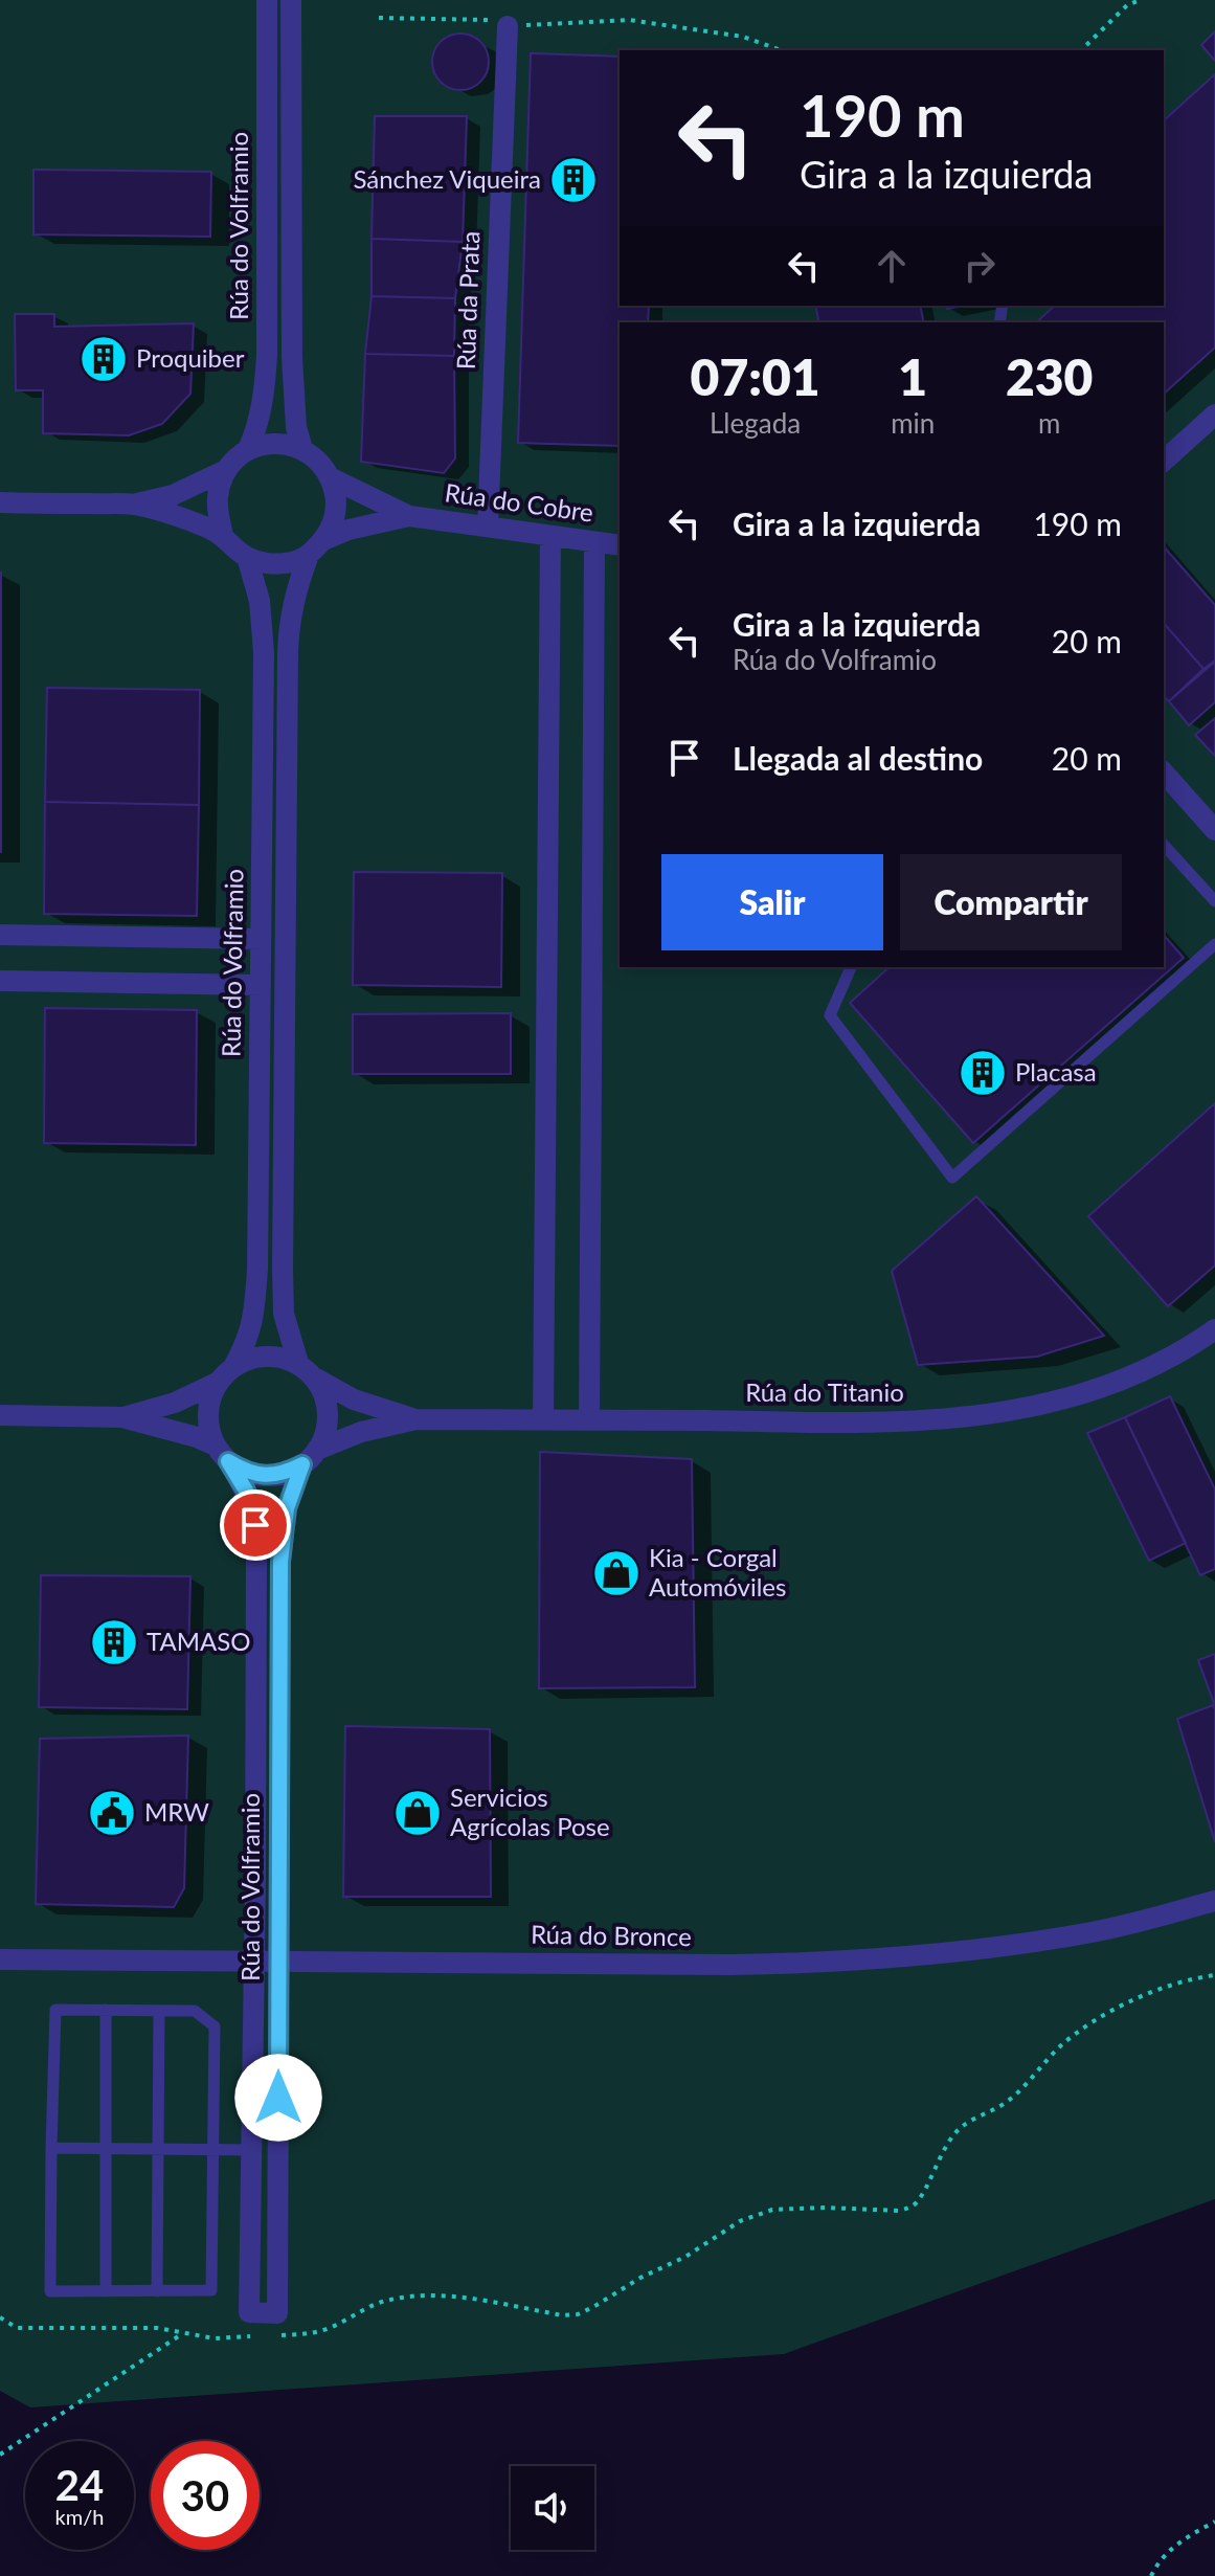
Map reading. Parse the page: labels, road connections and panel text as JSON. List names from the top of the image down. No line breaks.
{"streets":{"street":["Rúa do Volframio","Rúa da Prata","Rúa do Cobre","Rúa do Titanio","Rúa do Bronce"]},"crossings":[["Rúa do Volframio","Rúa do Bronce"],["Rúa da Prata","Rúa do Cobre"]],"places":{"building":["Sánchez Viqueira","Proquiber","Placasa","TAMASO"],"shop":["Kia - Corgal Automóviles","Servicios Agrícolas Pose"],"public building":["MRW"]},"page":{"turn":["190 m","Gira a la izquierda"],"eta":["07:01","Llegada","1","min","230","m"],"list":[{"name":"Gira a la izquierda","value":"190 m"},{"name":"Gira a la izquierda","note":"Rúa do Volframio","value":"20 m"},{"name":"Llegada al destino","value":"20 m"}],"buttons":["Salir","Compartir"],"speed":"24 km/h","limit":"30"}}
